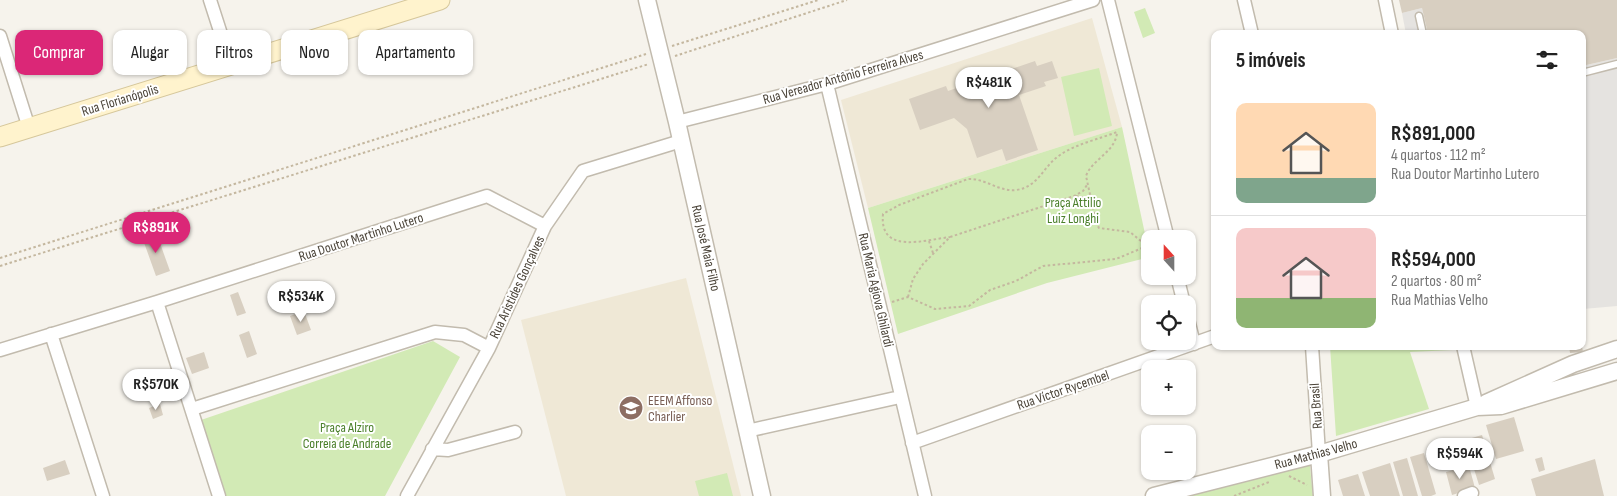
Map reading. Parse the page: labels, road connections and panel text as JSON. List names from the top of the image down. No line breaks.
{"streets":{"main road":["Rua Florianópolis"],"street":["Rua Vereador Antônio Ferreira Alves","Rua Doutor Martinho Lutero","Rua José Maia Filho","Rua Aristides Gonçalves","Rua Maria Agiova Ghilardi","Rua Víctor Rycembel","Rua Brasil","Rua Mathias Velho"]},"crossings":[["Rua Vereador Antônio Ferreira Alves","Rua José Maia Filho"],["Rua Vereador Antônio Ferreira Alves","Rua Maria Agiova Ghilardi"],["Rua Doutor Martinho Lutero","Rua Aristides Gonçalves"],["Rua José Maia Filho","Rua Aristides Gonçalves"],["Rua Maria Agiova Ghilardi","Rua Víctor Rycembel"],["Rua Brasil","Rua Mathias Velho"]],"parks":["Praça Attilio Luiz Longhi","Praça Alziro Correia de Andrade"],"places":{"school or university":["EEEM Affonso Charlier"]},"north":"top","page":{"chip":["Comprar","Alugar","Filtros","Novo","Apartamento"],"heading":"5 imóveis","price":["R$481K","R$891K","R$534K","R$570K","R$594K"],"list":[{"name":"R$891,000","note":"4 quartos · 112 m² · Rua Doutor Martinho Lutero"},{"name":"R$594,000","note":"2 quartos · 80 m² · Rua Mathias Velho"}],"map_buttons":["+","−"]}}
